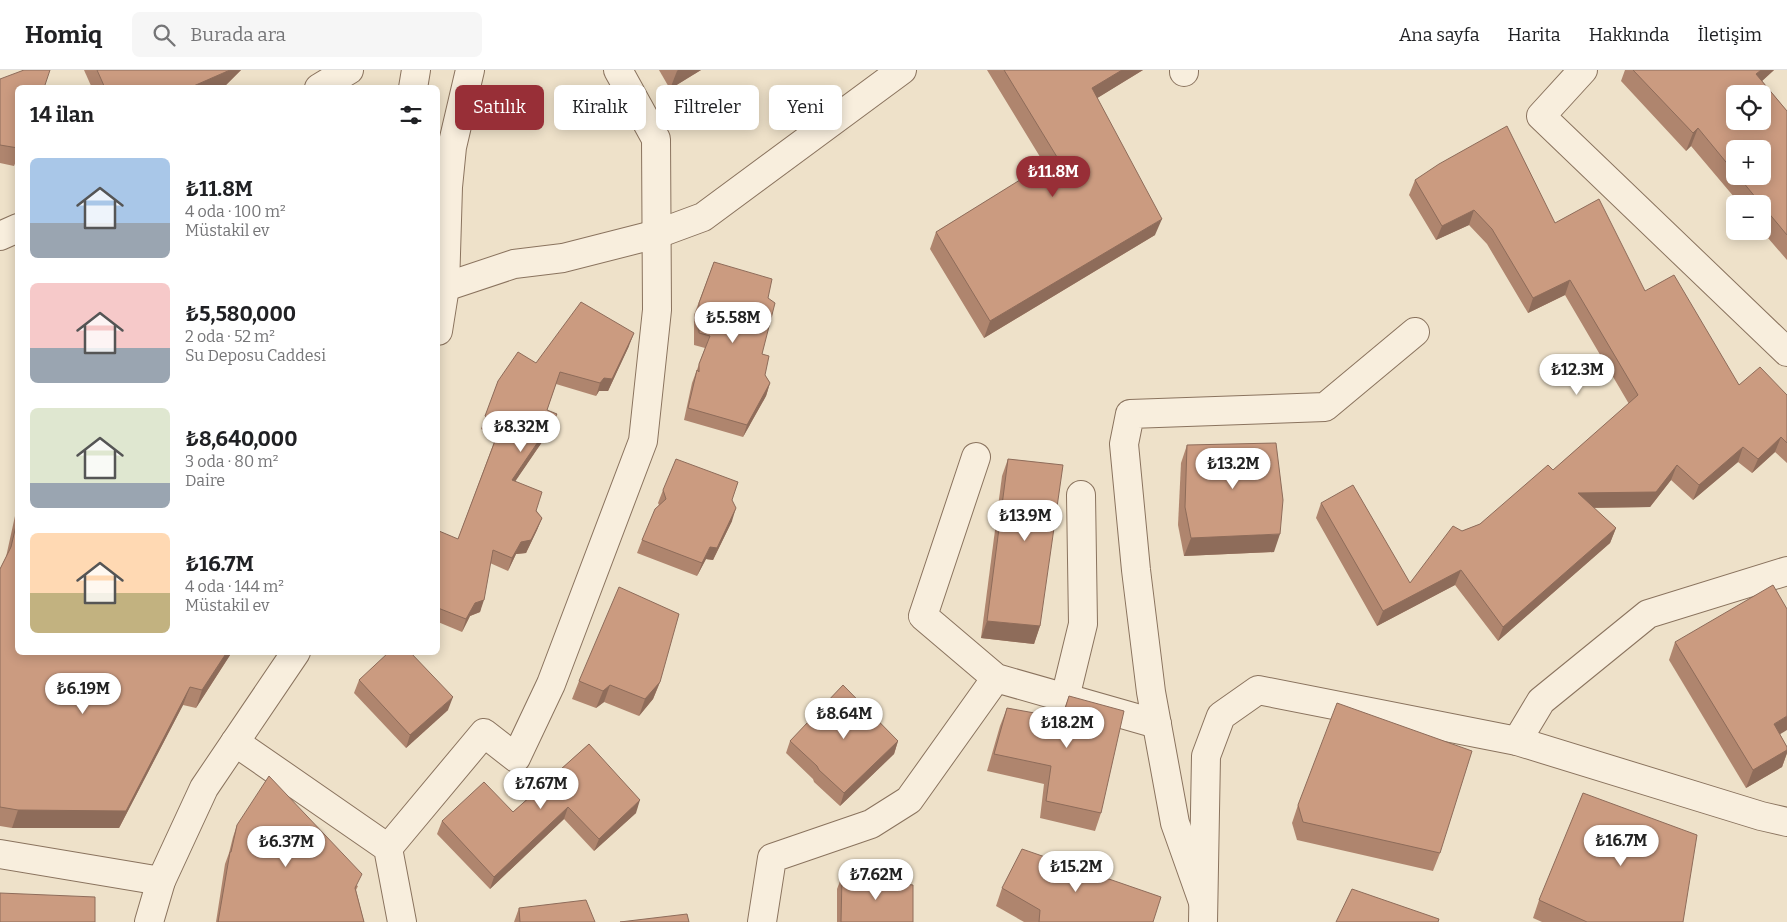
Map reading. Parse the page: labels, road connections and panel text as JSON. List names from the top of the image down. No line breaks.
{"page":{"header":"Homiq","search":"Burada ara","nav":["Ana sayfa","Harita","Hakkında","İletişim"],"map_buttons":["+","−"],"chip":["Satılık","Kiralık","Filtreler","Yeni"],"heading":"14 ilan","list":[{"name":"₺11.8M","note":"4 oda · 100 m² · Müstakil ev"},{"name":"₺5,580,000","note":"2 oda · 52 m² · Su Deposu Caddesi"},{"name":"₺8,640,000","note":"3 oda · 80 m² · Daire"},{"name":"₺16.7M","note":"4 oda · 144 m² · Müstakil ev"}],"price":["₺11.8M","₺5.58M","₺12.3M","₺8.32M","₺13.2M","₺13.9M","₺6.19M","₺8.64M","₺18.2M","₺7.67M","₺16.7M","₺6.37M","₺15.2M","₺7.62M"]}}
